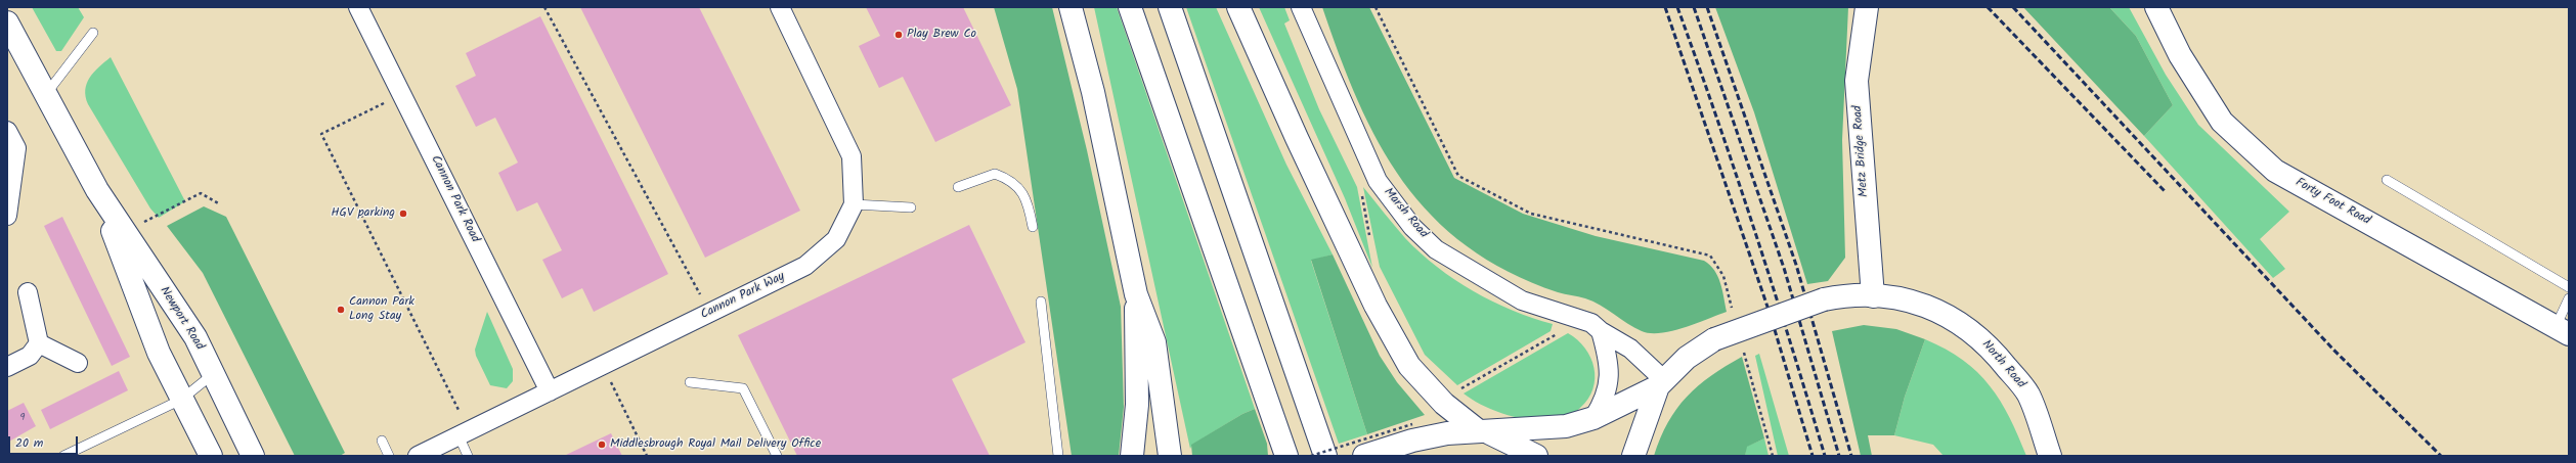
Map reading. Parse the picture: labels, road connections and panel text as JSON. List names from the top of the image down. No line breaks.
{"streets":{"main road":["Metz Bridge Road","Forty Foot Road","Newport Road","North Road"],"street":["Cannon Park Road","Marsh Road","Cannon Park Way"]},"crossings":[["Metz Bridge Road","North Road"],["Cannon Park Road","Cannon Park Way"],["Marsh Road","North Road"]],"places":["Play Brew Co","HGV parking","Cannon Park Long Stay","Middlesbrough Royal Mail Delivery Office"],"house_numbers":["9"],"scale_bar":"20 m"}
